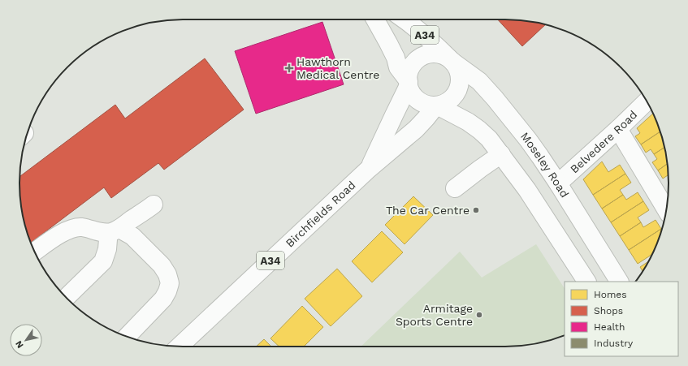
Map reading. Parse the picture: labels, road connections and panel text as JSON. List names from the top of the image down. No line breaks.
{"streets":{"main road":["A34","Belvedere Road","Moseley Road","Birchfields Road"]},"crossings":[["A34","Moseley Road"],["A34","Birchfields Road"],["Belvedere Road","Moseley Road"],["Moseley Road","Birchfields Road"]],"places":{"health":["Hawthorn Medical Centre"],"other":["The Car Centre","Armitage Sports Centre"]},"legend":["Homes","Shops","Health","Industry"],"north":"bottom left"}
